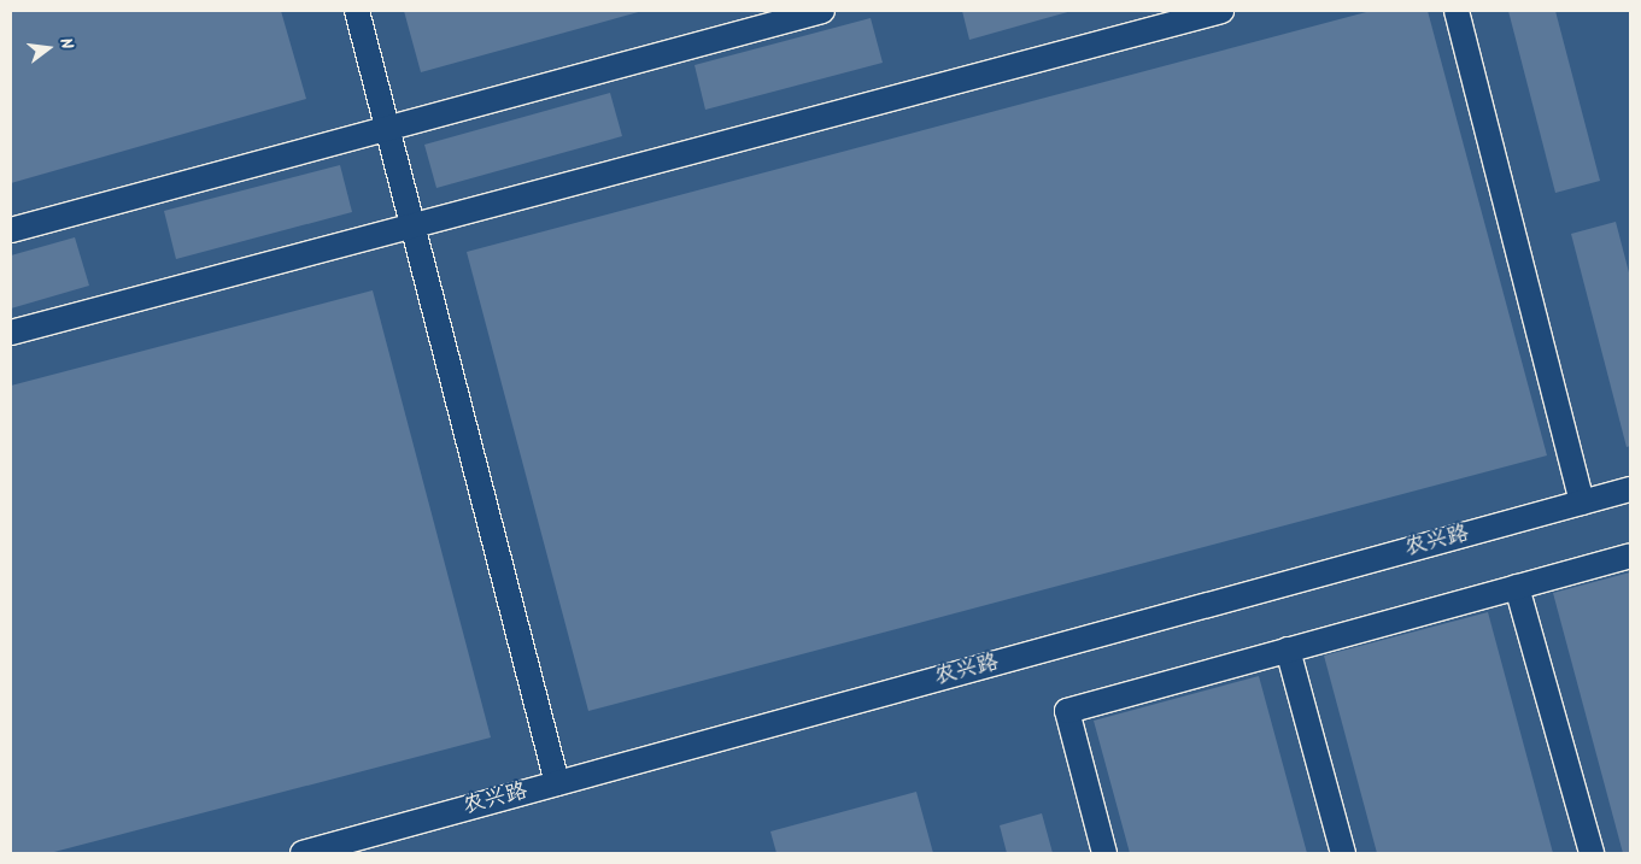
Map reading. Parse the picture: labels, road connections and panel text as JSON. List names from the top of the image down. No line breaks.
{"streets":{"street":["农兴路"]},"north":"right"}
